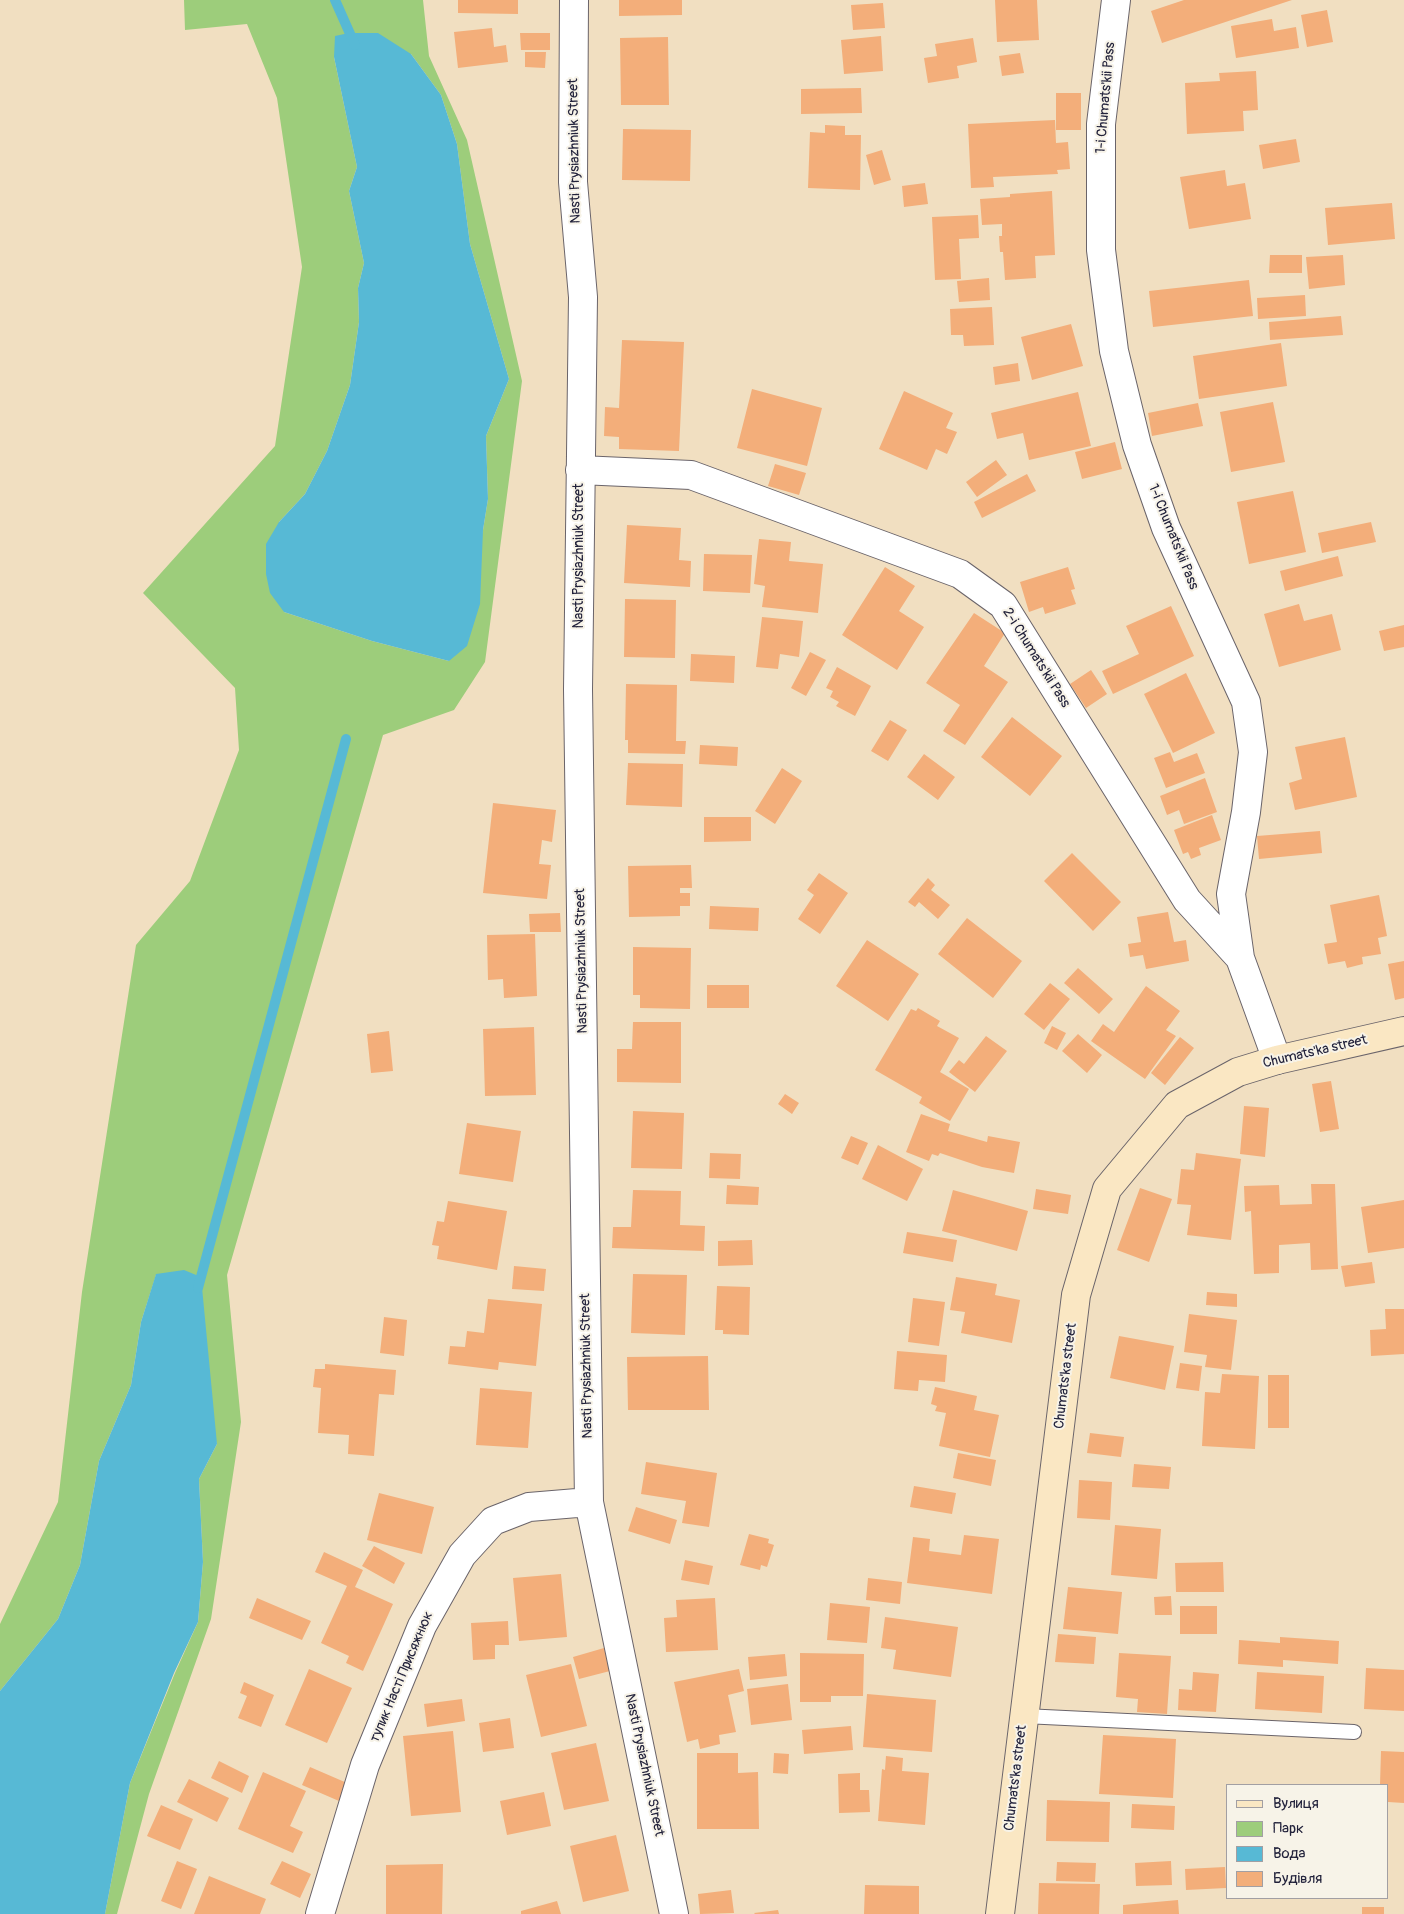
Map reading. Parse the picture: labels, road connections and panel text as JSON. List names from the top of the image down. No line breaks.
{"streets":{"street":["1-i Chumats'kii Pass","Nasti Prysiazhniuk Street","2-i Chumats'kii Pass","Chumats'ka street","тупик Насті Присяжнюк"]},"crossings":[["1-i Chumats'kii Pass","2-i Chumats'kii Pass"],["1-i Chumats'kii Pass","Chumats'ka street"],["Nasti Prysiazhniuk Street","2-i Chumats'kii Pass"],["Nasti Prysiazhniuk Street","тупик Насті Присяжнюк"]],"legend":["Вулиця","Парк","Вода","Будівля"]}
